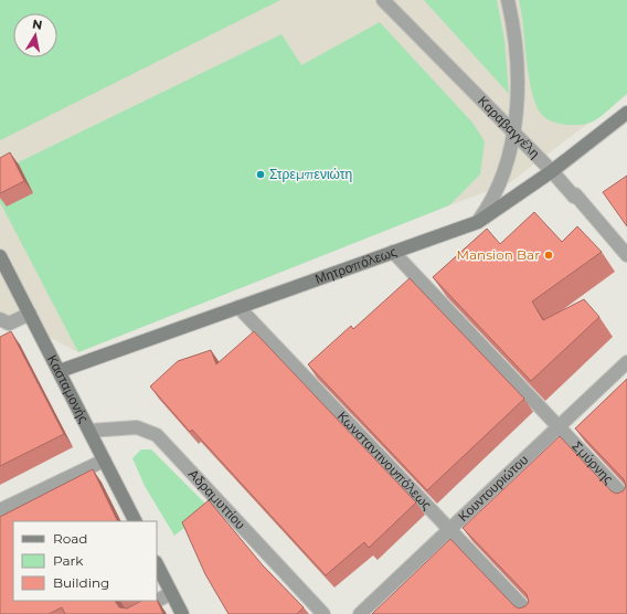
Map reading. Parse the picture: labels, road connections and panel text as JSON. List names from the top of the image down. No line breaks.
{"streets":{"street":["Καραβαγγέλη","Μητροπόλεως","Κασταμονής","Κωνσταντινουπόλεως","Σμύρνης","Κουντουριώτου","Αδραμυττίου"]},"crossings":[["Καραβαγγέλη","Μητροπόλεως"],["Μητροπόλεως","Κασταμονής"],["Μητροπόλεως","Κωνσταντινουπόλεως"],["Μητροπόλεως","Σμύρνης"],["Κασταμονής","Αδραμυττίου"],["Κωνσταντινουπόλεως","Κουντουριώτου"],["Σμύρνης","Κουντουριώτου"]],"places":["Στρεμπενιώτη","Mansion Bar"],"legend":["Road","Park","Building"],"north":"top"}
